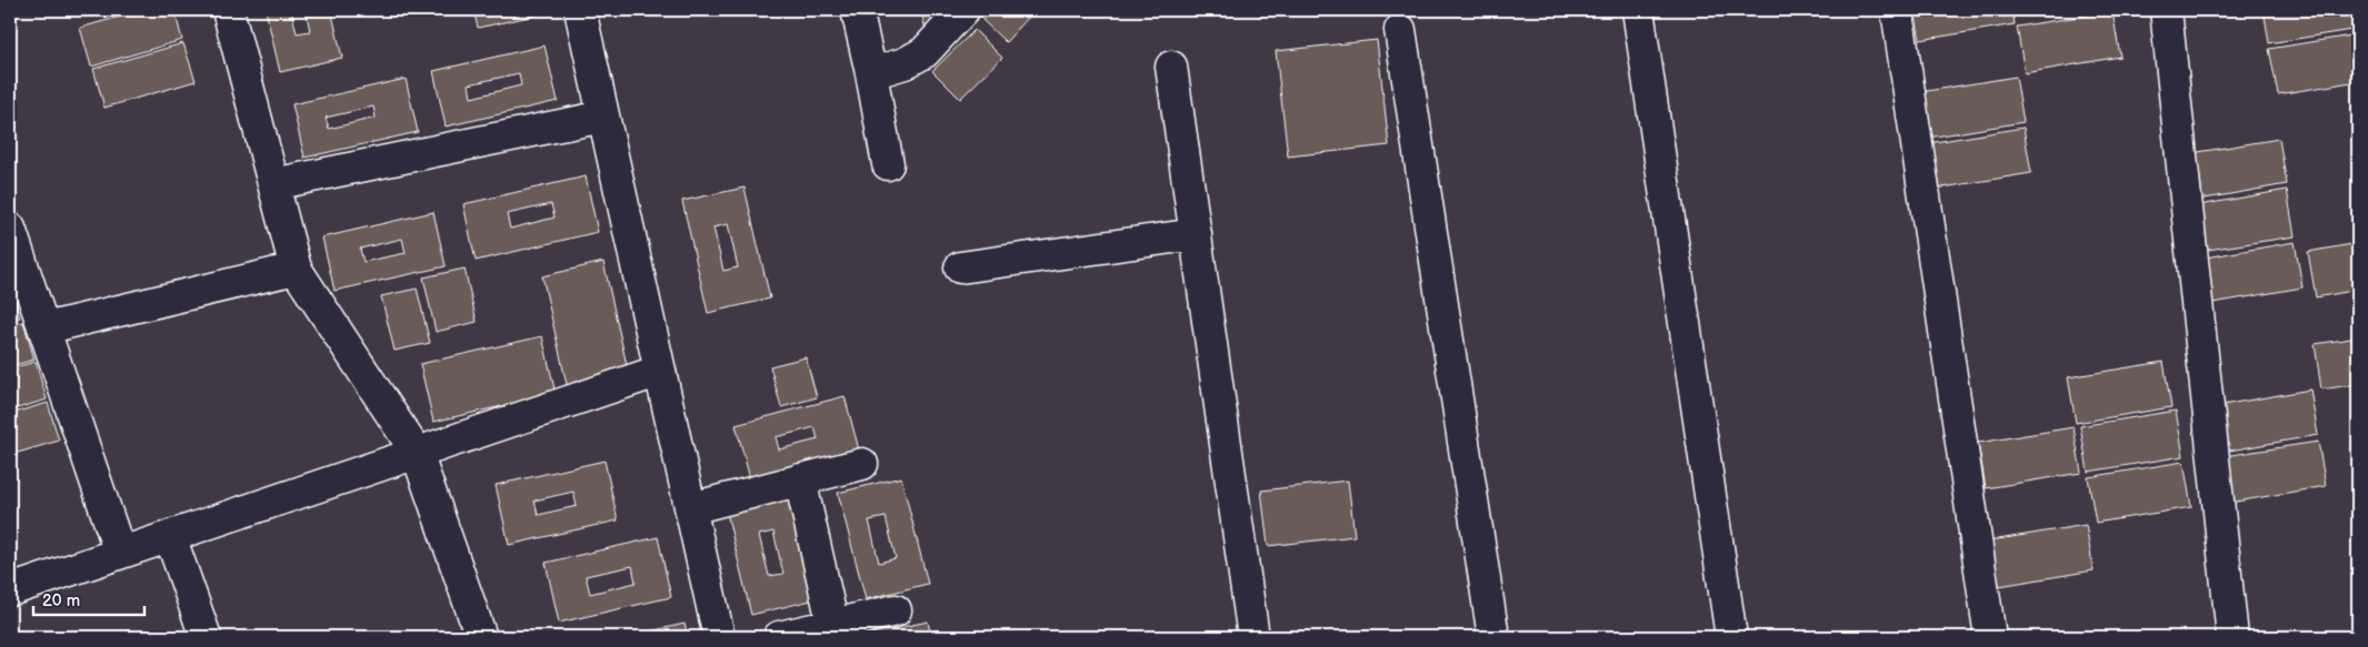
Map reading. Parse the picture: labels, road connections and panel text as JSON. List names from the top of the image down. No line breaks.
{"scale_bar":"20 m"}
